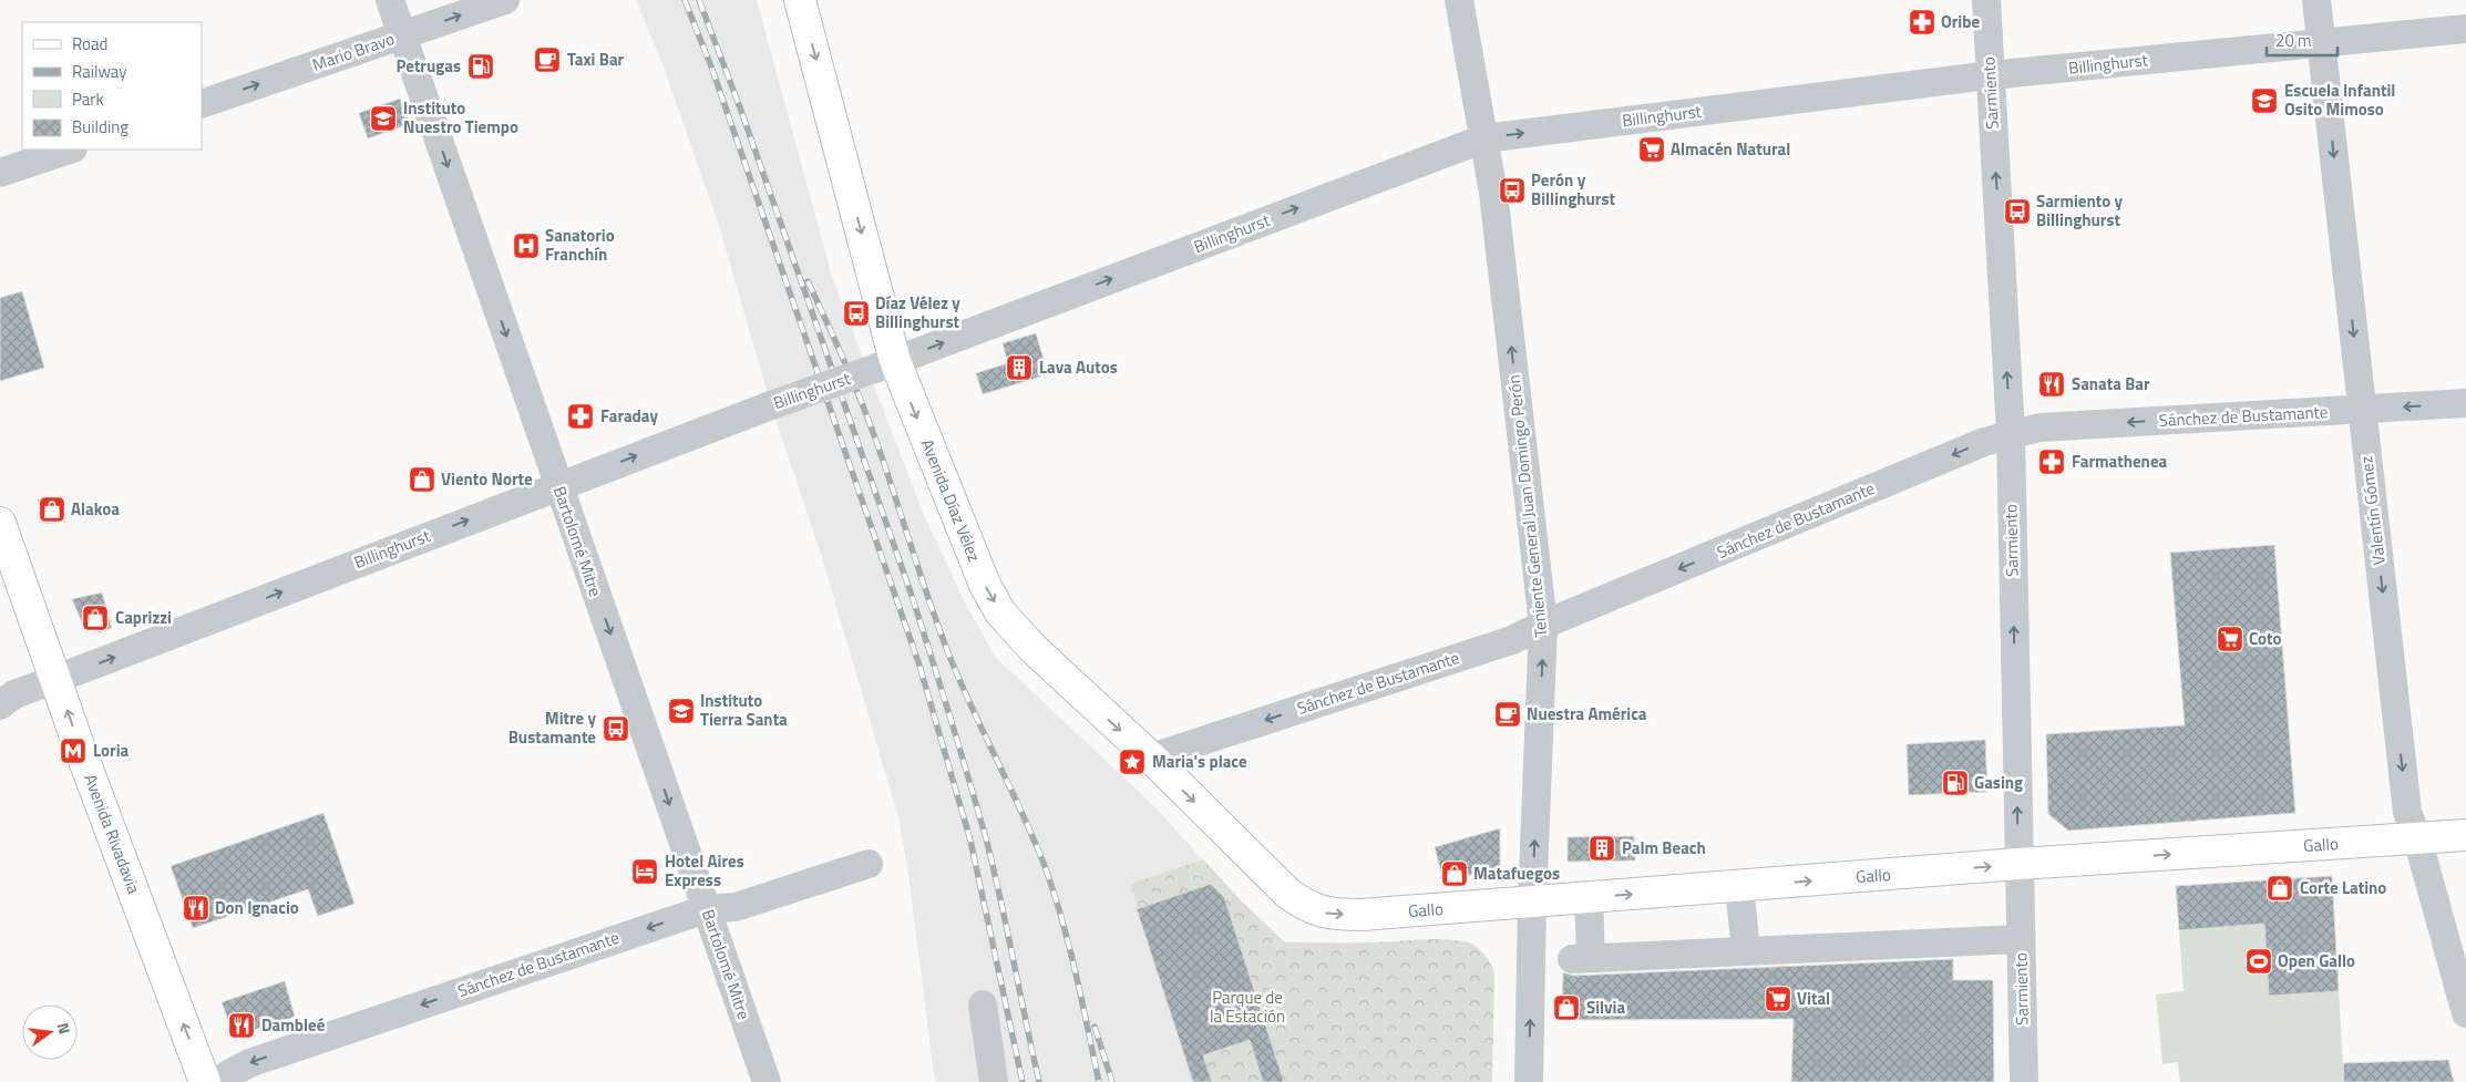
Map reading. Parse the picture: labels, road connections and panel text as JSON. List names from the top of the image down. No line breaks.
{"streets":{"main road":["Avenida Díaz Vélez","Avenida Rivadavia","Gallo"],"street":["Mario Bravo","Billinghurst","Sarmiento","Sánchez de Bustamante","Teniente General Juan Domingo Perón","Valentín Gómez","Bartolomé Mitre"]},"crossings":[["Mario Bravo","Bartolomé Mitre"],["Billinghurst","Sarmiento"],["Billinghurst","Avenida Díaz Vélez"],["Billinghurst","Teniente General Juan Domingo Perón"],["Billinghurst","Valentín Gómez"],["Billinghurst","Bartolomé Mitre"],["Billinghurst","Avenida Rivadavia"],["Sarmiento","Sánchez de Bustamante"],["Sarmiento","Gallo"],["Sánchez de Bustamante","Avenida Díaz Vélez"],["Sánchez de Bustamante","Teniente General Juan Domingo Perón"],["Sánchez de Bustamante","Valentín Gómez"],["Sánchez de Bustamante","Bartolomé Mitre"],["Avenida Díaz Vélez","Gallo"],["Teniente General Juan Domingo Perón","Gallo"],["Valentín Gómez","Gallo"]],"one_way":["Mario Bravo","Billinghurst","Sarmiento","Sánchez de Bustamante","Avenida Díaz Vélez","Teniente General Juan Domingo Perón","Valentín Gómez","Bartolomé Mitre","Avenida Rivadavia","Gallo"],"parks":["Parque de la Estación"],"places":{"pharmacy":["Oribe","Faraday","Farmathenea"],"cafe":["Taxi Bar","Nuestra América"],"fuel station":["Petrugas","Gasing"],"school or university":["Escuela Infantil Osito Mimoso","Instituto Nuestro Tiempo","Instituto Tierra Santa"],"supermarket":["Almacén Natural","Coto","Vital"],"bus stop":["Perón y Billinghurst","Sarmiento y Billinghurst","Díaz Vélez y Billinghurst","Mitre y Bustamante"],"hospital":["Sanatorio Franchín"],"building":["Lava Autos","Palm Beach"],"restaurant":["Sanata Bar","Don Ignacio","Dambleé"],"shop":["Viento Norte","Alakoa","Caprizzi","Matafuegos","Corte Latino","Silvia"],"metro station":["Loria"],"place":["Maria's place"],"hotel":["Hotel Aires Express"],"sports":["Open Gallo"]},"legend":["Road","Railway","Park","Building"],"scale_bar":"20 m","north":"right"}
